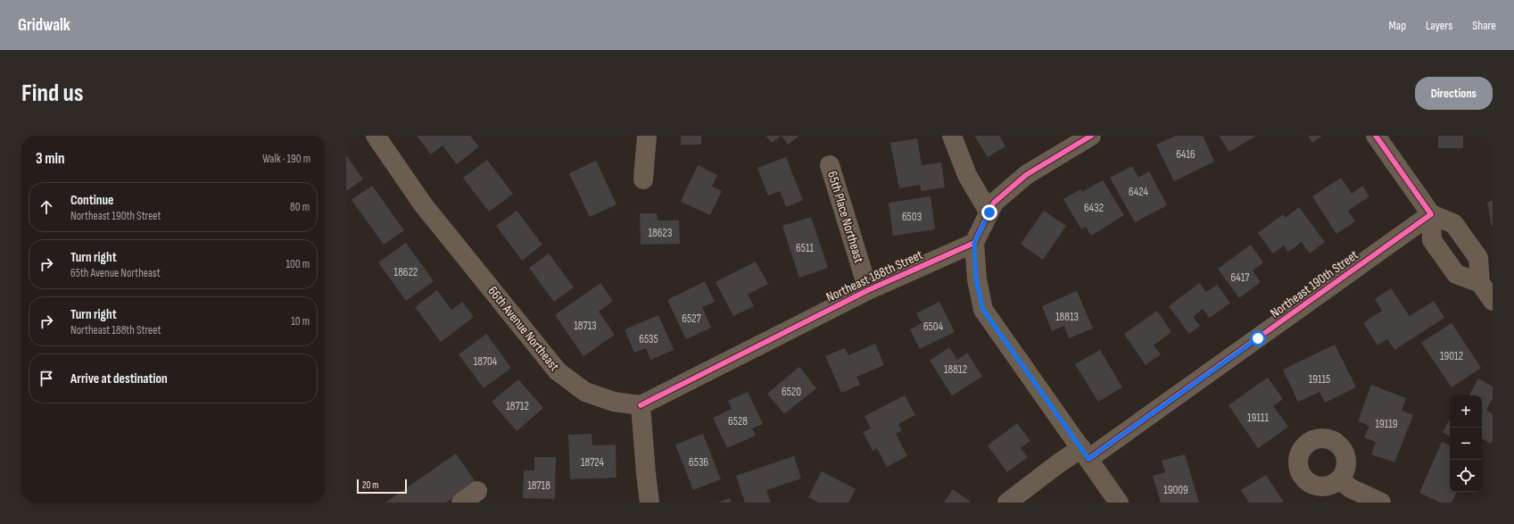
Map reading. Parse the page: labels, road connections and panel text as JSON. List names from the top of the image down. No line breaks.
{"streets":{"street":["65th Place Northeast","Northeast 188th Street","Northeast 190th Street","66th Avenue Northeast"]},"crossings":[["65th Place Northeast","Northeast 188th Street"],["Northeast 188th Street","66th Avenue Northeast"]],"house_numbers":["6416","6424","6432","6503","18623","6511","18622","6417","18813","6527","18713","6504","6535","19012","18704","18812","19115","6520","18712","19111","6528","19119","18724","6536","18718","19009"],"scale_bar":"20 m","page":{"header":"Gridwalk","nav":["Map","Layers","Share"],"buttons":"Directions","title":"Find us","heading":["3 min","Walk · 190 m"],"list":[["Continue","Northeast 190th Street","80 m"],["Turn right","65th Avenue Northeast","100 m"],["Turn right","Northeast 188th Street","10 m"],"Arrive at destination"],"map_buttons":["+","−"],"scale":"20 m"}}
